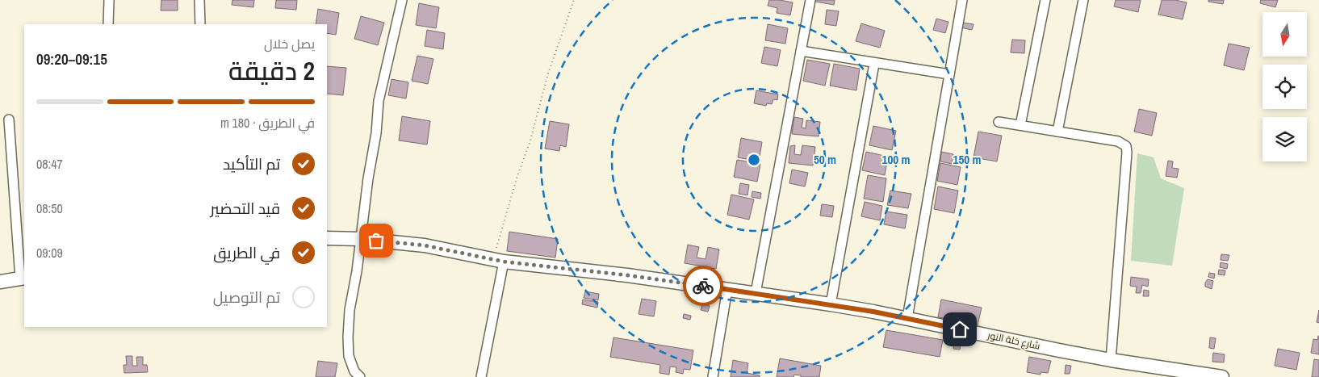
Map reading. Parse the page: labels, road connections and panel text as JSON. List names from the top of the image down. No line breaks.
{"streets":{"street":["شارع خلة النور"]},"north":"bottom","page":{"heading":["2 دقيقة","يصل خلال","09:15–09:20"],"bar":"في الطريق · 180 m","list":[["تم التأكيد","08:47"],["قيد التحضير","08:50"],["في الطريق","09:09"],"تم التوصيل"]},"rings":["50 m","100 m","150 m"]}
